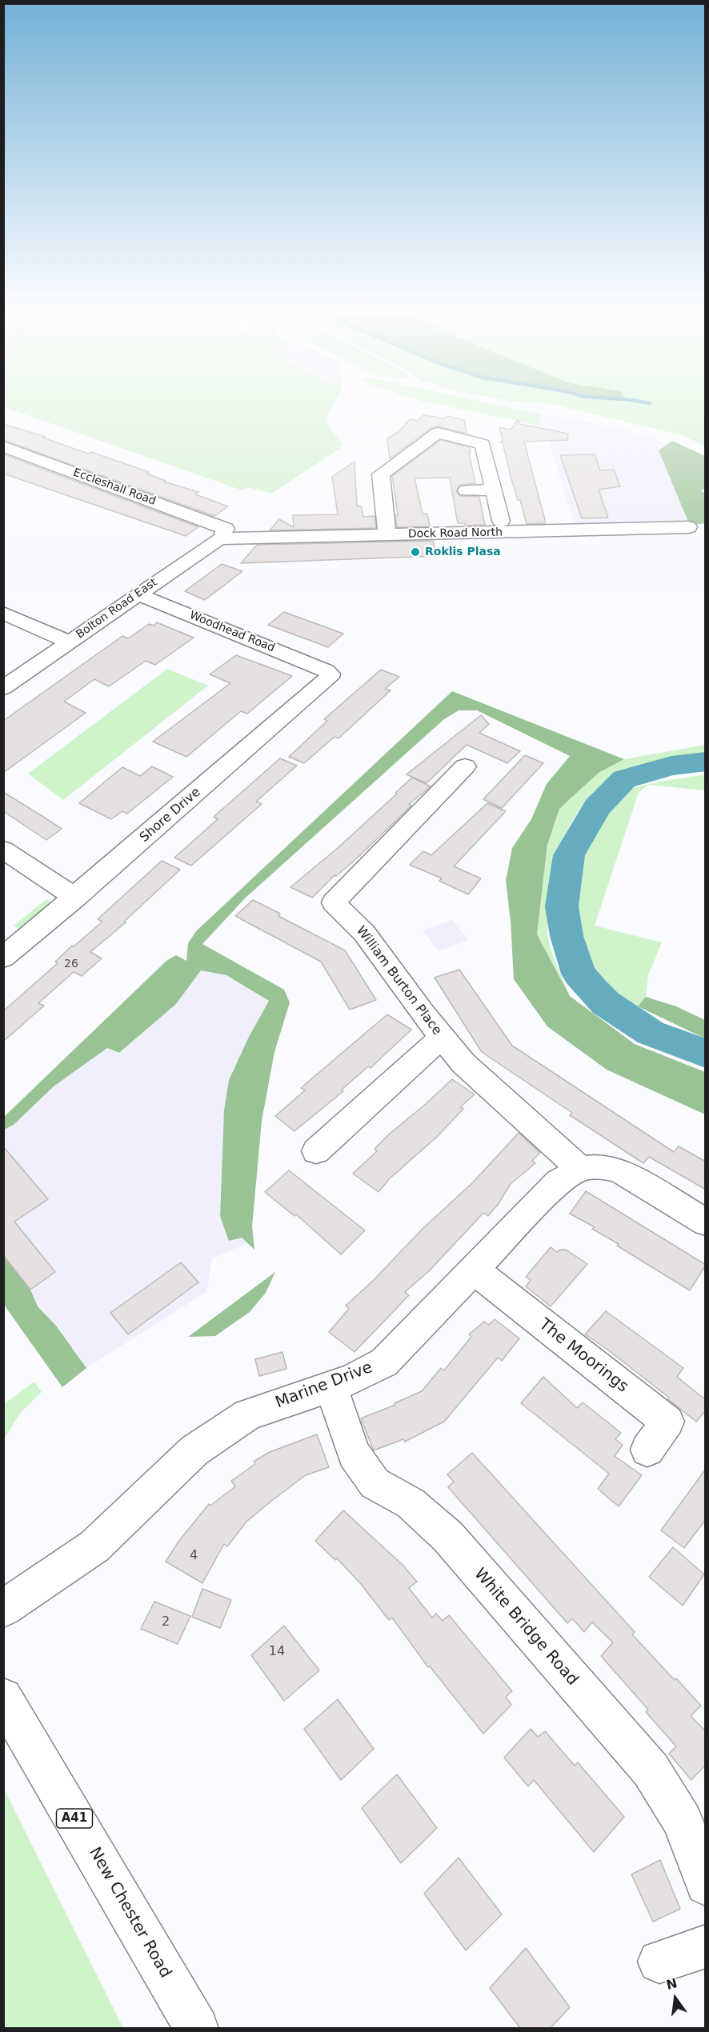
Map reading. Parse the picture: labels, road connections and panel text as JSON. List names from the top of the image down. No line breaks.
{"streets":{"main road":["Eccleshall Road","Dock Road North","Bolton Road East","Woodhead Road","Shore Drive","William Burton Place","The Moorings","Marine Drive","White Bridge Road","A41","New Chester Road"]},"crossings":[["Eccleshall Road","Dock Road North"],["Eccleshall Road","Bolton Road East"],["Dock Road North","Bolton Road East"],["Bolton Road East","Woodhead Road"],["Woodhead Road","Shore Drive"],["William Burton Place","Marine Drive"],["The Moorings","Marine Drive"],["Marine Drive","White Bridge Road"]],"places":["Roklis Plasa"],"house_numbers":["26","4","2","14"],"north":"top"}
